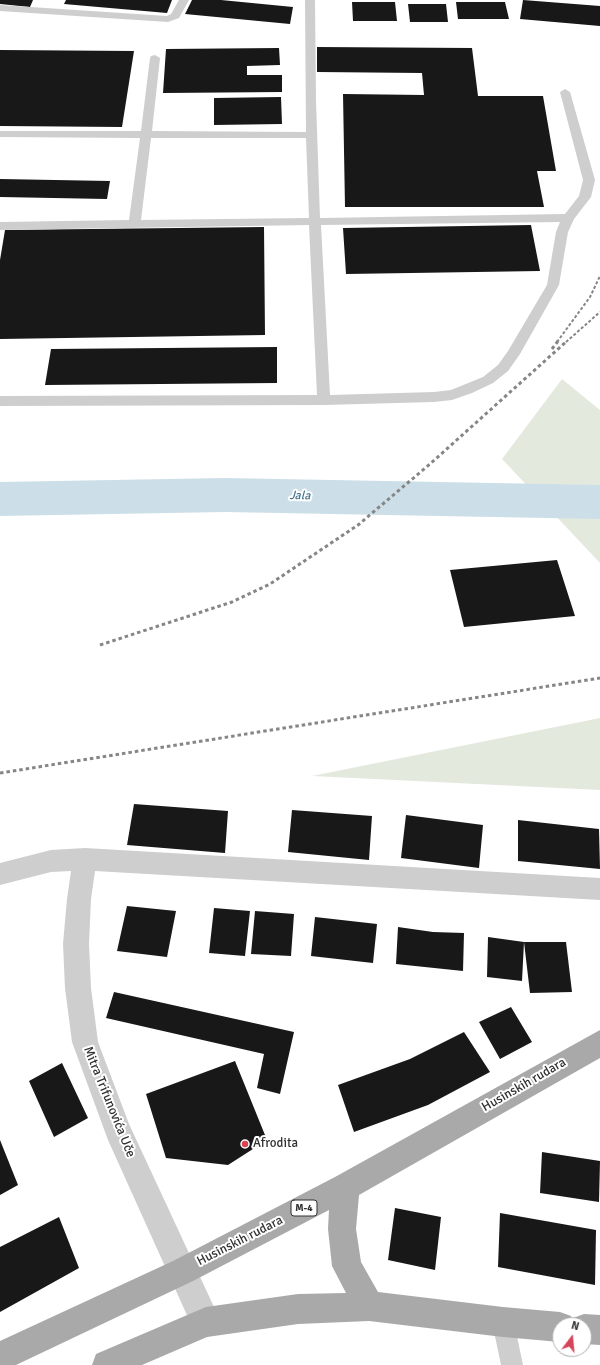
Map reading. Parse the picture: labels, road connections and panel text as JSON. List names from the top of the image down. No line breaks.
{"streets":{"main road":["Husinskih rudara","M-4"],"street":["Mitra Trifunovića Uče"]},"crossings":[["Husinskih rudara","Mitra Trifunovića Uče"]],"water":["Jala"],"places":["Afrodita"],"north":"top"}
